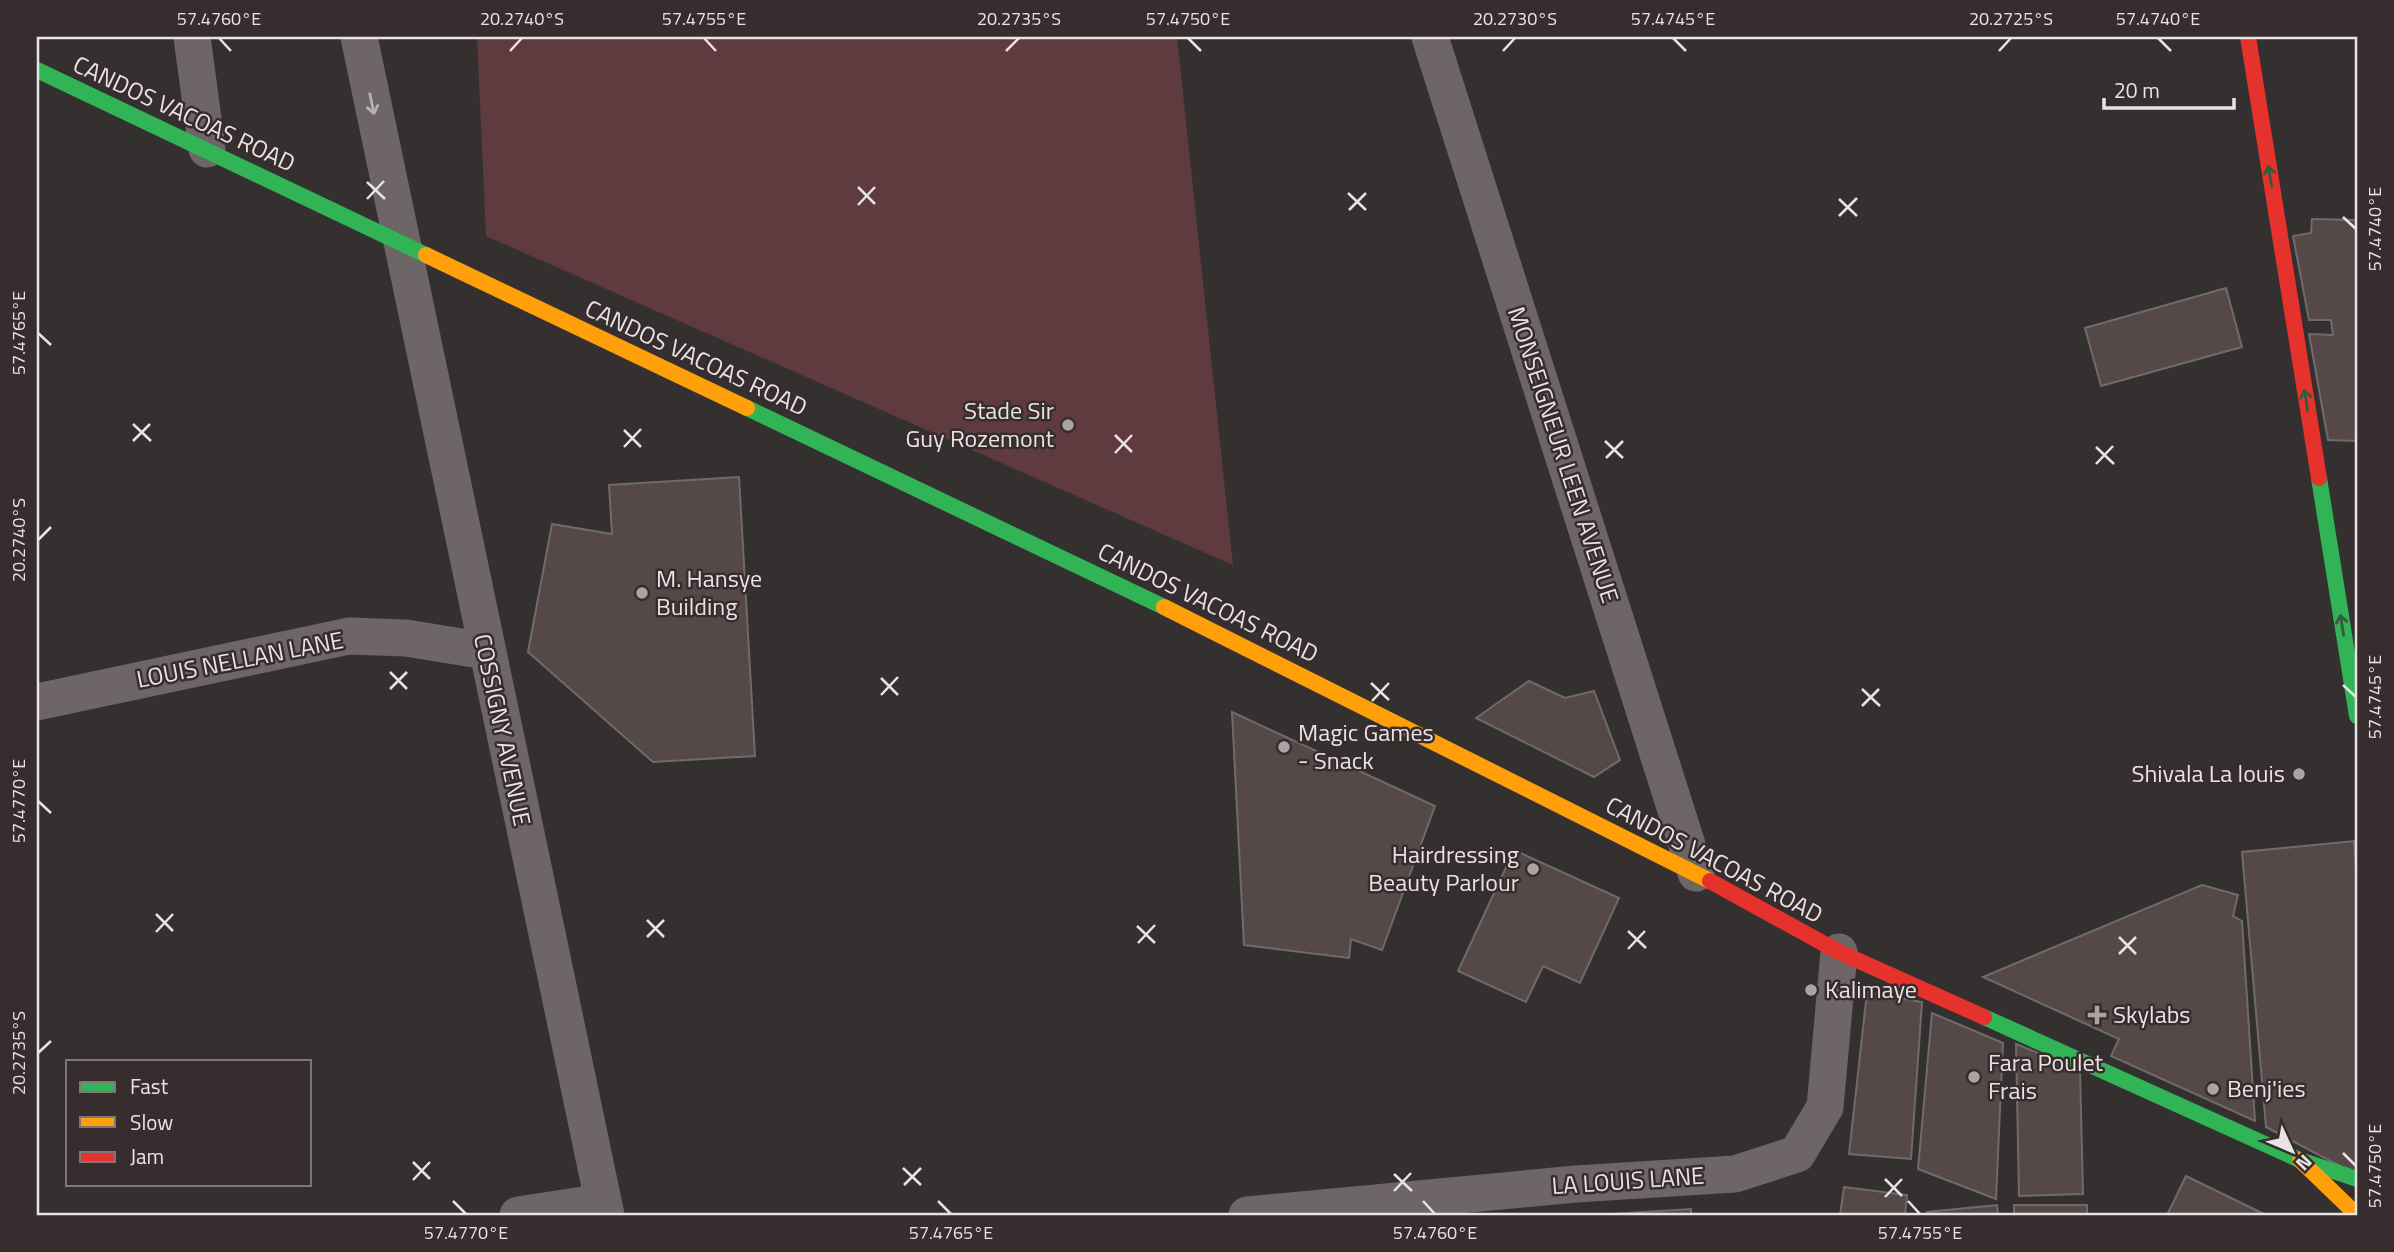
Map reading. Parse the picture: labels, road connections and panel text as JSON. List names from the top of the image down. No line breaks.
{"streets":{"main road":["CANDOS VACOAS ROAD"],"street":["MONSEIGNEUR LEEN AVENUE","LOUIS NELLAN LANE","COSSIGNY AVENUE","LA LOUIS LANE"]},"crossings":[["CANDOS VACOAS ROAD","MONSEIGNEUR LEEN AVENUE"],["CANDOS VACOAS ROAD","COSSIGNY AVENUE"],["CANDOS VACOAS ROAD","LA LOUIS LANE"],["LOUIS NELLAN LANE","COSSIGNY AVENUE"]],"places":{"other":["Stade Sir Guy Rozemont","M. Hansye Building","Magic Games - Snack","Shivala La louis","Hairdressing Beauty Parlour","Kalimaye","Fara Poulet Frais","Benj'ies"],"health":["Skylabs"]},"legend":["Fast","Slow","Jam"],"scale_bar":"20 m","north":"bottom right","coordinates":["57.4760°E","20.2740°S","57.4755°E","20.2735°S","57.4750°E","20.2730°S","57.4745°E","20.2725°S","57.4740°E","57.4765°E","57.4770°E"]}
